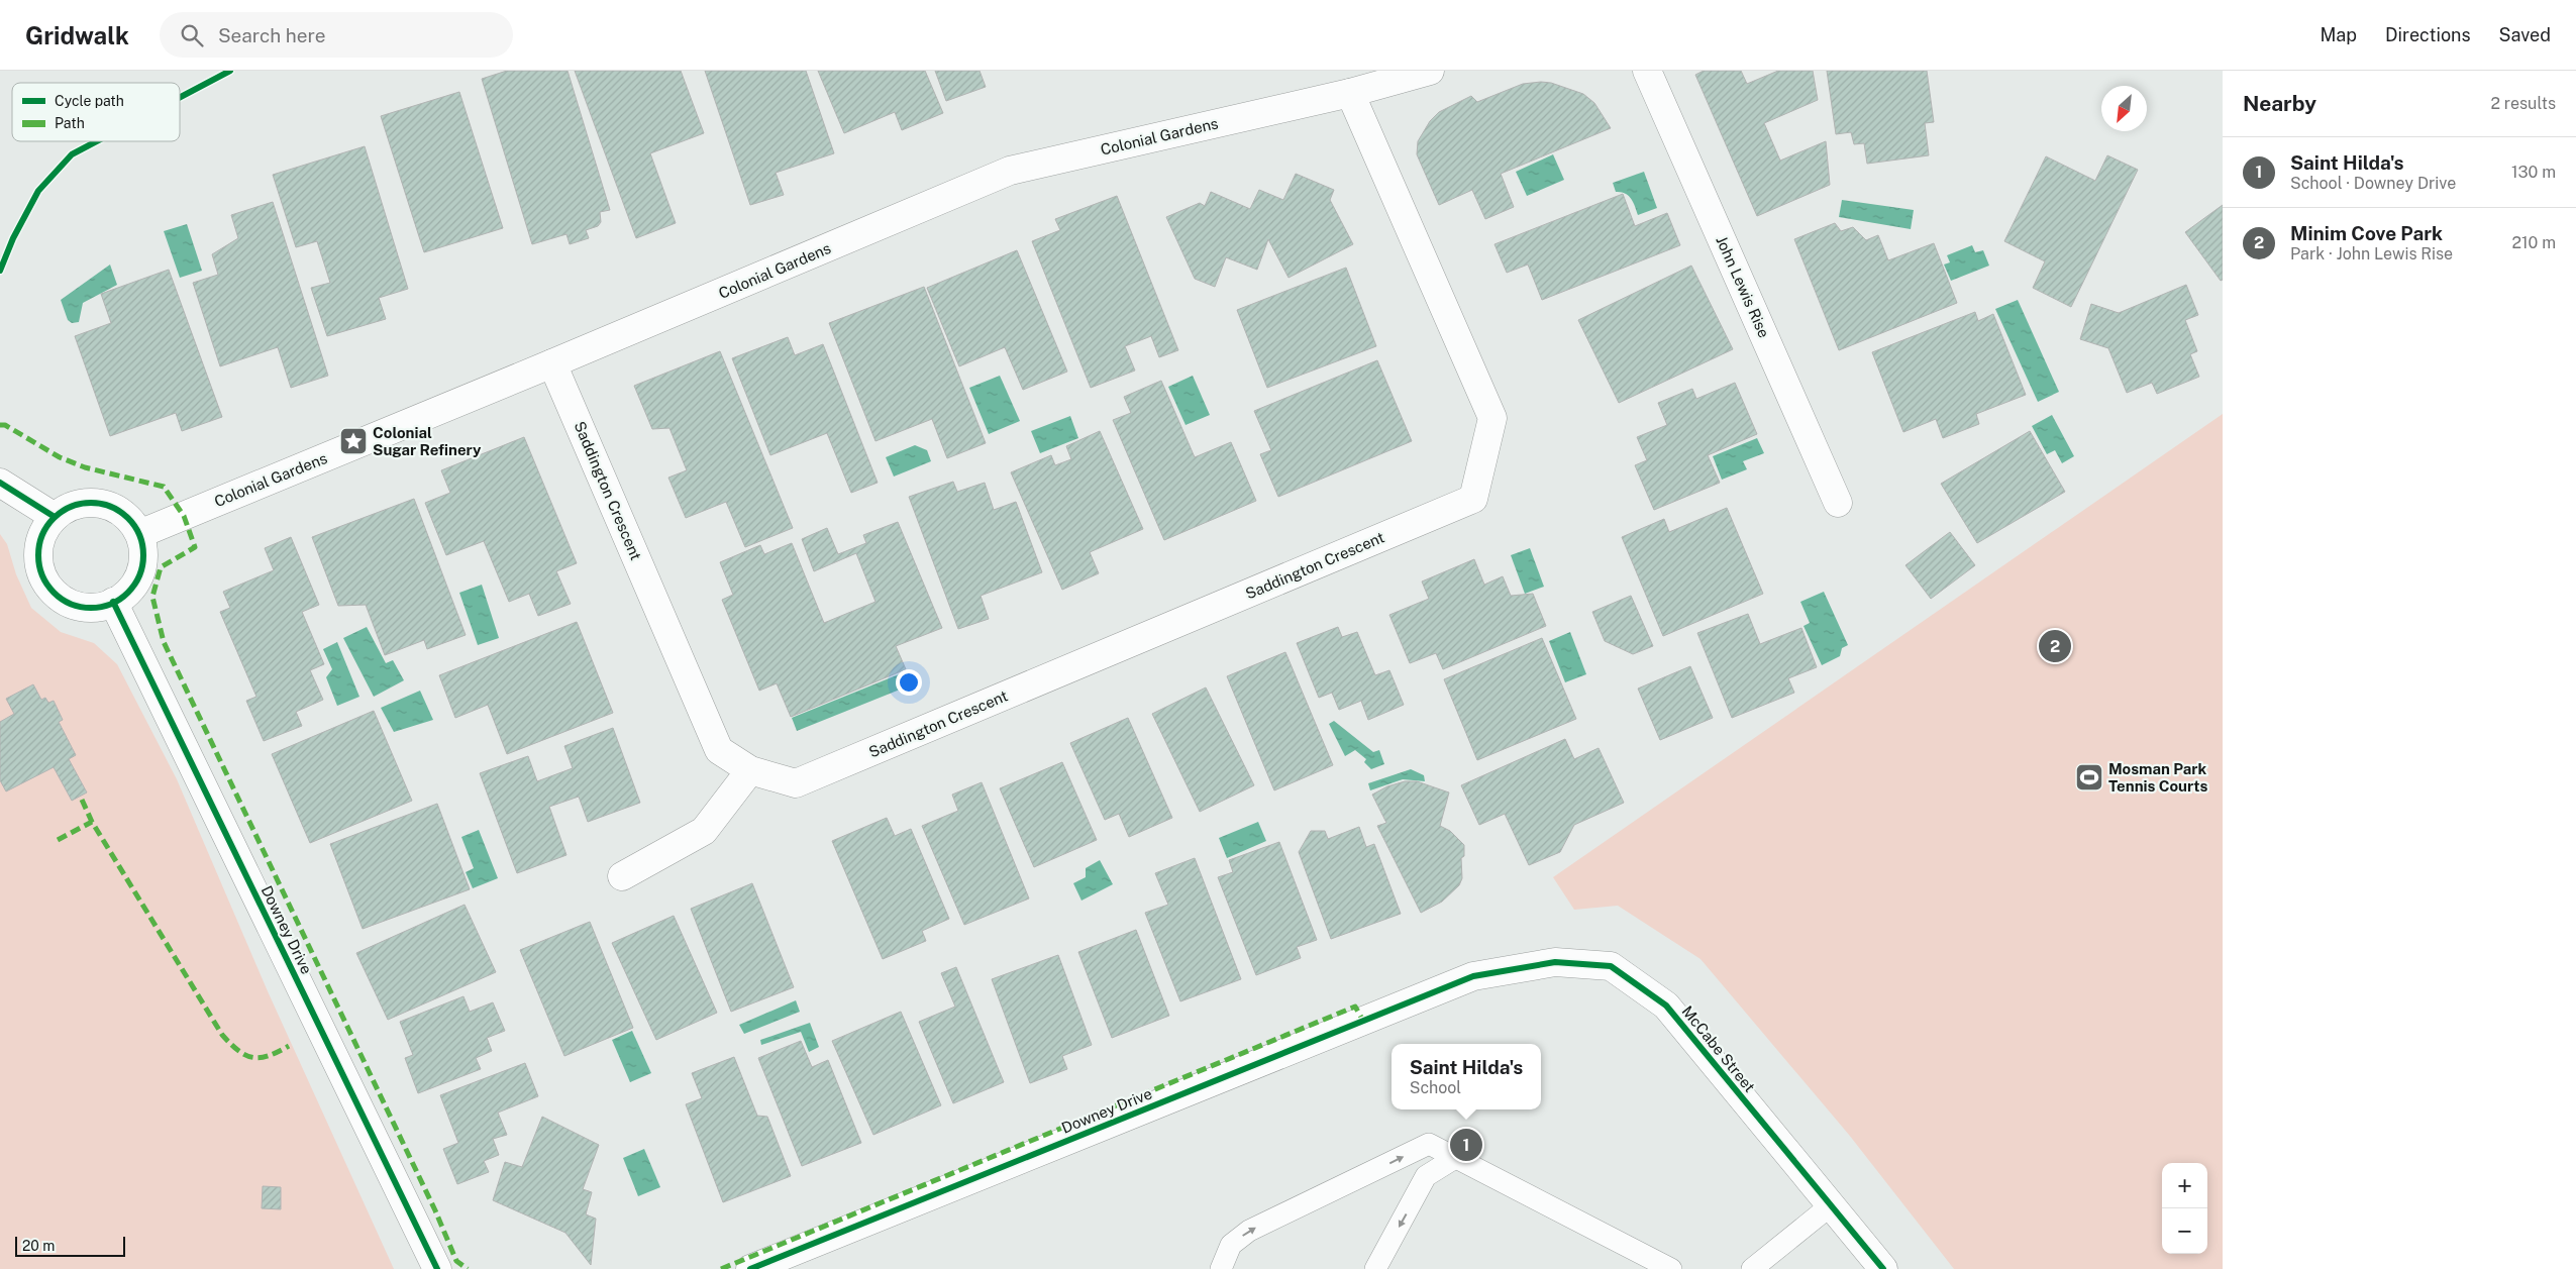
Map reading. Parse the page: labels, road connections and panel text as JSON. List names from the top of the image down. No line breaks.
{"streets":{"street":["Colonial Gardens","John Lewis Rise","Saddington Crescent","Downey Drive","McCabe Street"]},"crossings":[["Colonial Gardens","Saddington Crescent"],["Colonial Gardens","Downey Drive"],["Downey Drive","McCabe Street"]],"places":{"place":["Colonial Sugar Refinery"],"sports":["Mosman Park Tennis Courts"]},"legend":["Cycle path","Path"],"scale_bar":"20 m","north":"bottom left","page":{"header":"Gridwalk","search":"Search here","nav":["Map","Directions","Saved"],"heading":["Nearby","2 results"],"list":[{"mark":"1","name":"Saint Hilda's","note":"School · Downey Drive","value":"130 m"},{"mark":"2","name":"Minim Cove Park","note":"Park · John Lewis Rise","value":"210 m"}],"pins":["2","1"],"popup":["Saint Hilda's","School"],"map_buttons":["+","−"],"scale":"20 m"}}
